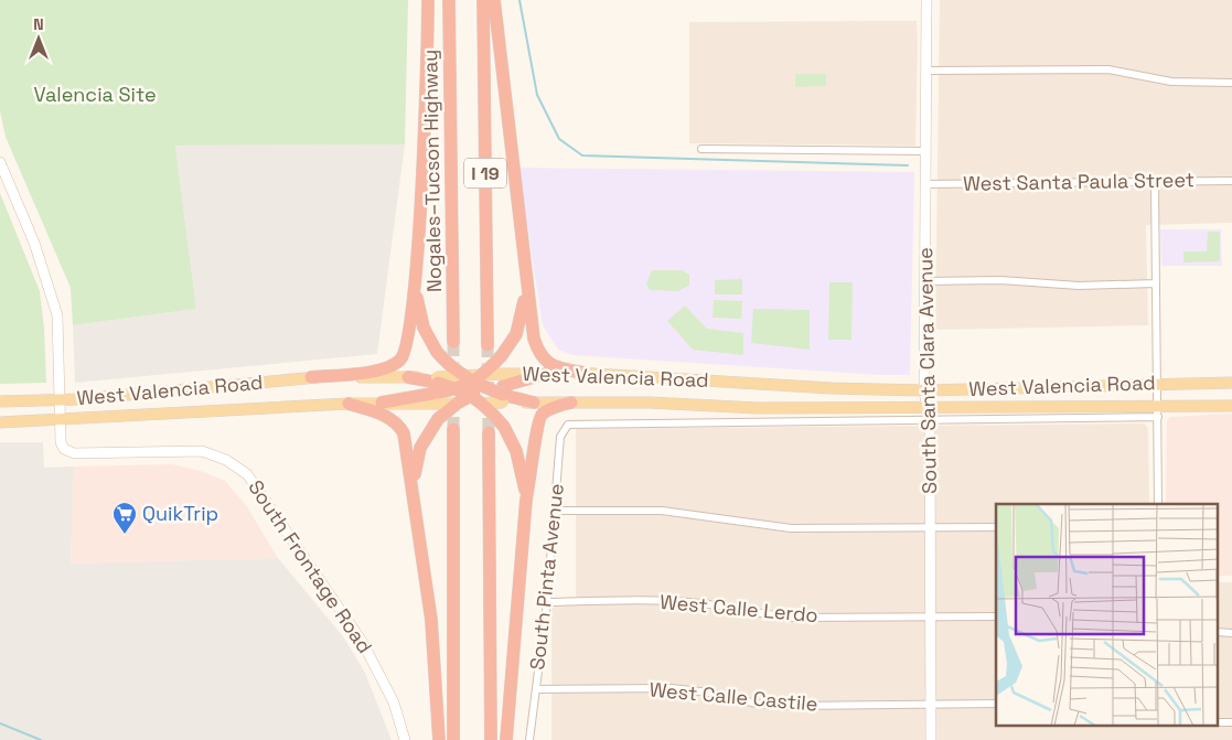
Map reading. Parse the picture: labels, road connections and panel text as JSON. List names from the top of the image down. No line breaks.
{"streets":{"highway":["Nogales–Tucson Highway","I 19"],"main road":["West Valencia Road"],"street":["West Santa Paula Street","South Santa Clara Avenue","South Frontage Road","South Pinta Avenue","West Calle Lerdo","West Calle Castile"]},"crossings":[["West Santa Paula Street","South Santa Clara Avenue"],["South Santa Clara Avenue","West Valencia Road"],["South Santa Clara Avenue","West Calle Lerdo"],["South Santa Clara Avenue","West Calle Castile"],["West Valencia Road","South Frontage Road"],["West Valencia Road","South Pinta Avenue"],["South Pinta Avenue","West Calle Lerdo"],["South Pinta Avenue","West Calle Castile"]],"parks":["Valencia Site"],"places":{"supermarket":["QuikTrip"]},"north":"top"}
